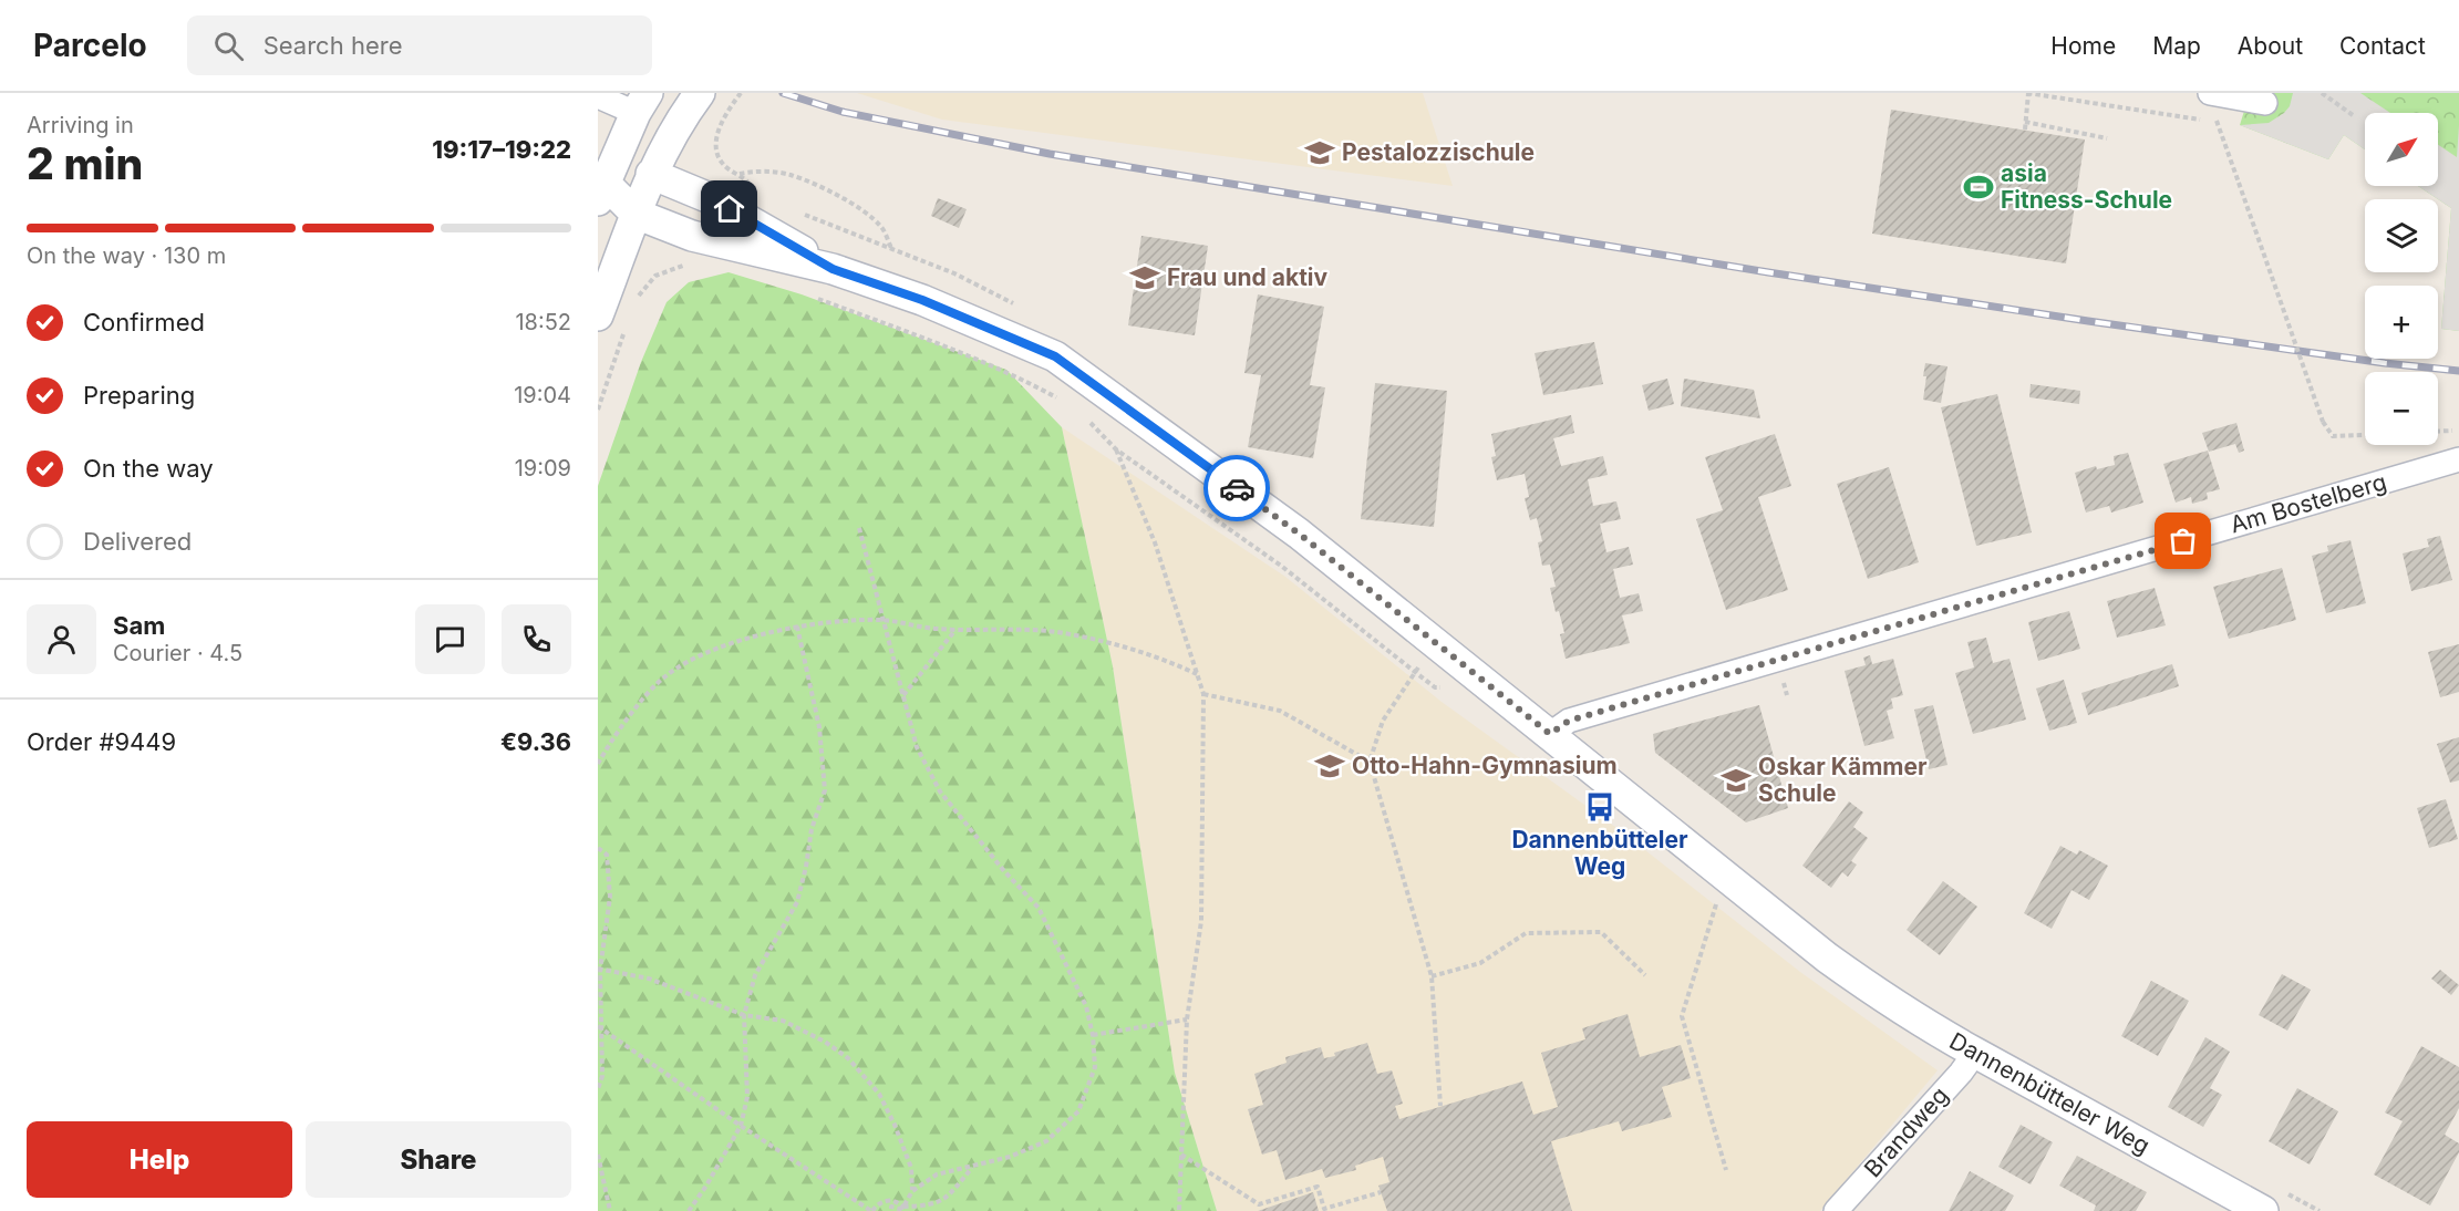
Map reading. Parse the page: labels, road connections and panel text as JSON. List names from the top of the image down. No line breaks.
{"streets":{"street":["Am Bostelberg","Dannenbütteler Weg","Brandweg"]},"crossings":[["Am Bostelberg","Dannenbütteler Weg"],["Dannenbütteler Weg","Brandweg"]],"places":{"school or university":["Pestalozzischule","Frau und aktiv","Otto-Hahn-Gymnasium","Oskar Kämmer Schule"],"sports":["asia Fitness-Schule"],"bus stop":["Dannenbütteler Weg"]},"north":"top right","page":{"header":"Parcelo","search":"Search here","nav":["Home","Map","About","Contact"],"heading":["2 min","Arriving in","19:17–19:22"],"panel":["Sam","Courier · 4.5","Order #9449","€9.36"],"map_buttons":["+","−"],"bar":"On the way · 130 m","list":[["Confirmed","18:52"],["Preparing","19:04"],["On the way","19:09"],"Delivered"],"buttons":["Help","Share"]}}
